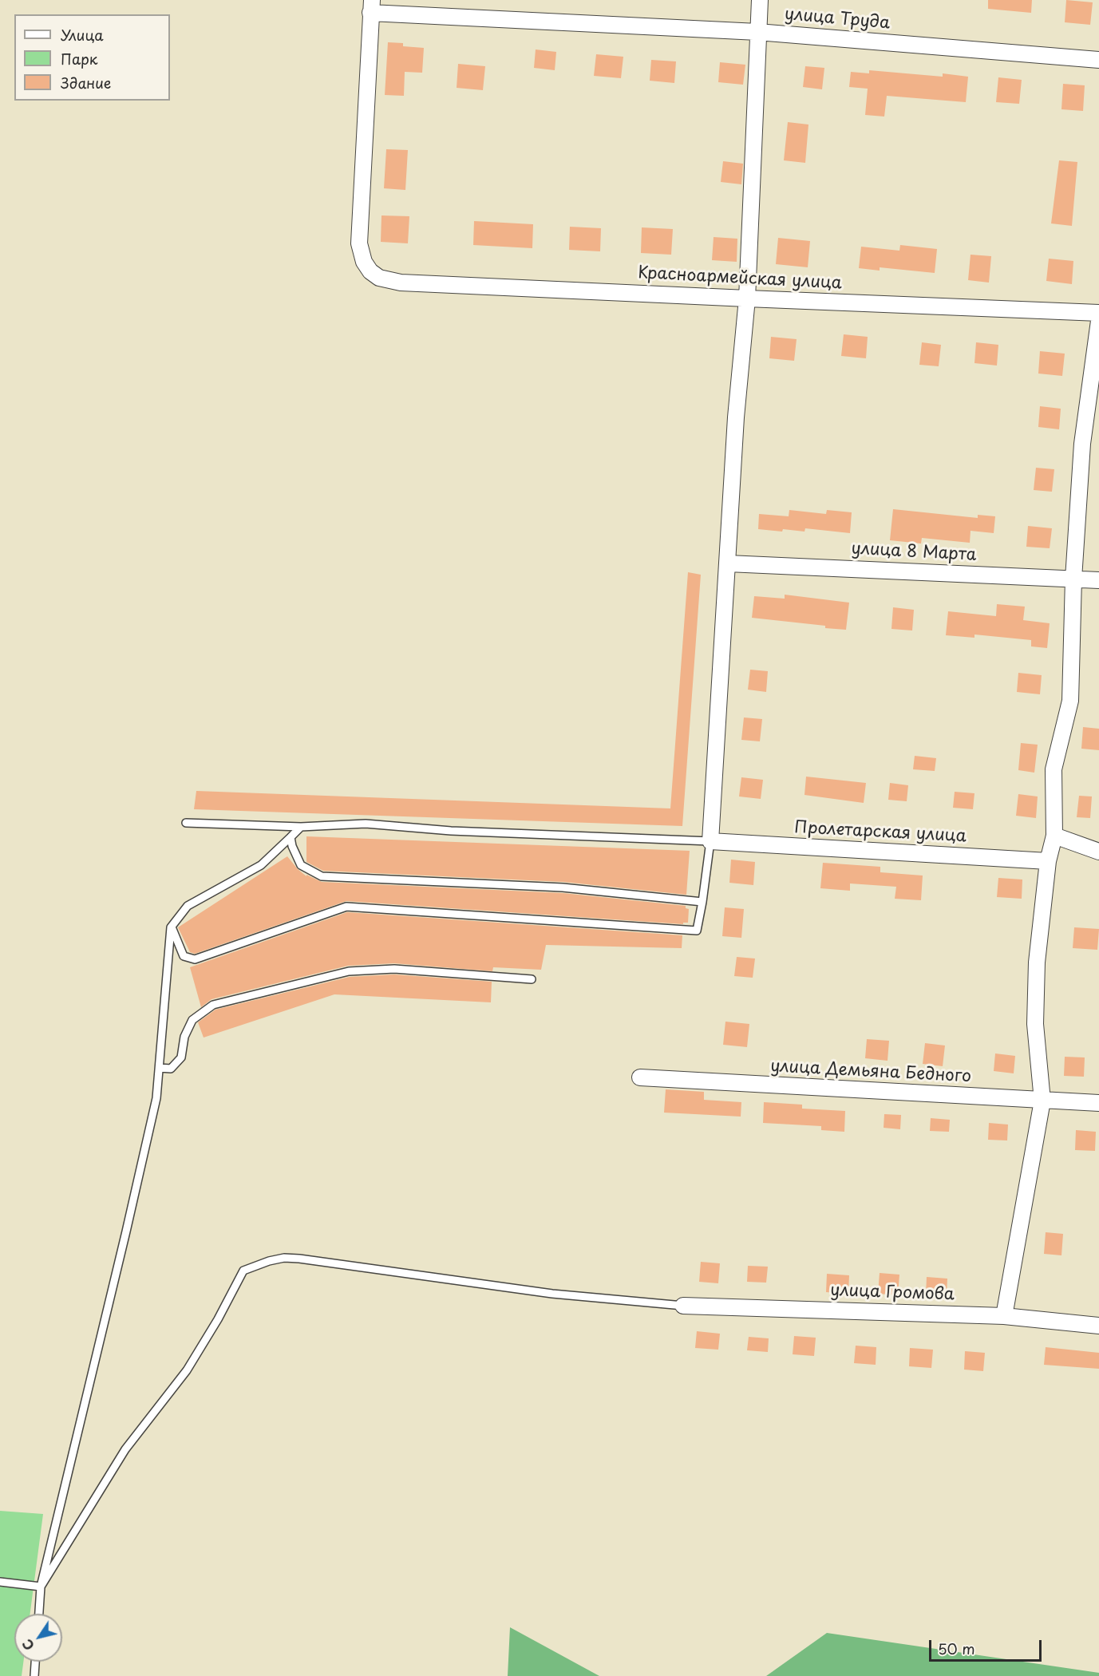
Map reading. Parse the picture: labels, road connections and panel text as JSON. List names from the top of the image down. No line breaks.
{"streets":{"street":["улица Труда","Красноармейская улица","улица 8 Марта","Пролетарская улица","улица Демьяна Бедного","улица Громова"]},"crossings":[["улица Труда","Красноармейская улица"]],"legend":["Улица","Парк","Здание"],"scale_bar":"50 m","north":"bottom left"}
